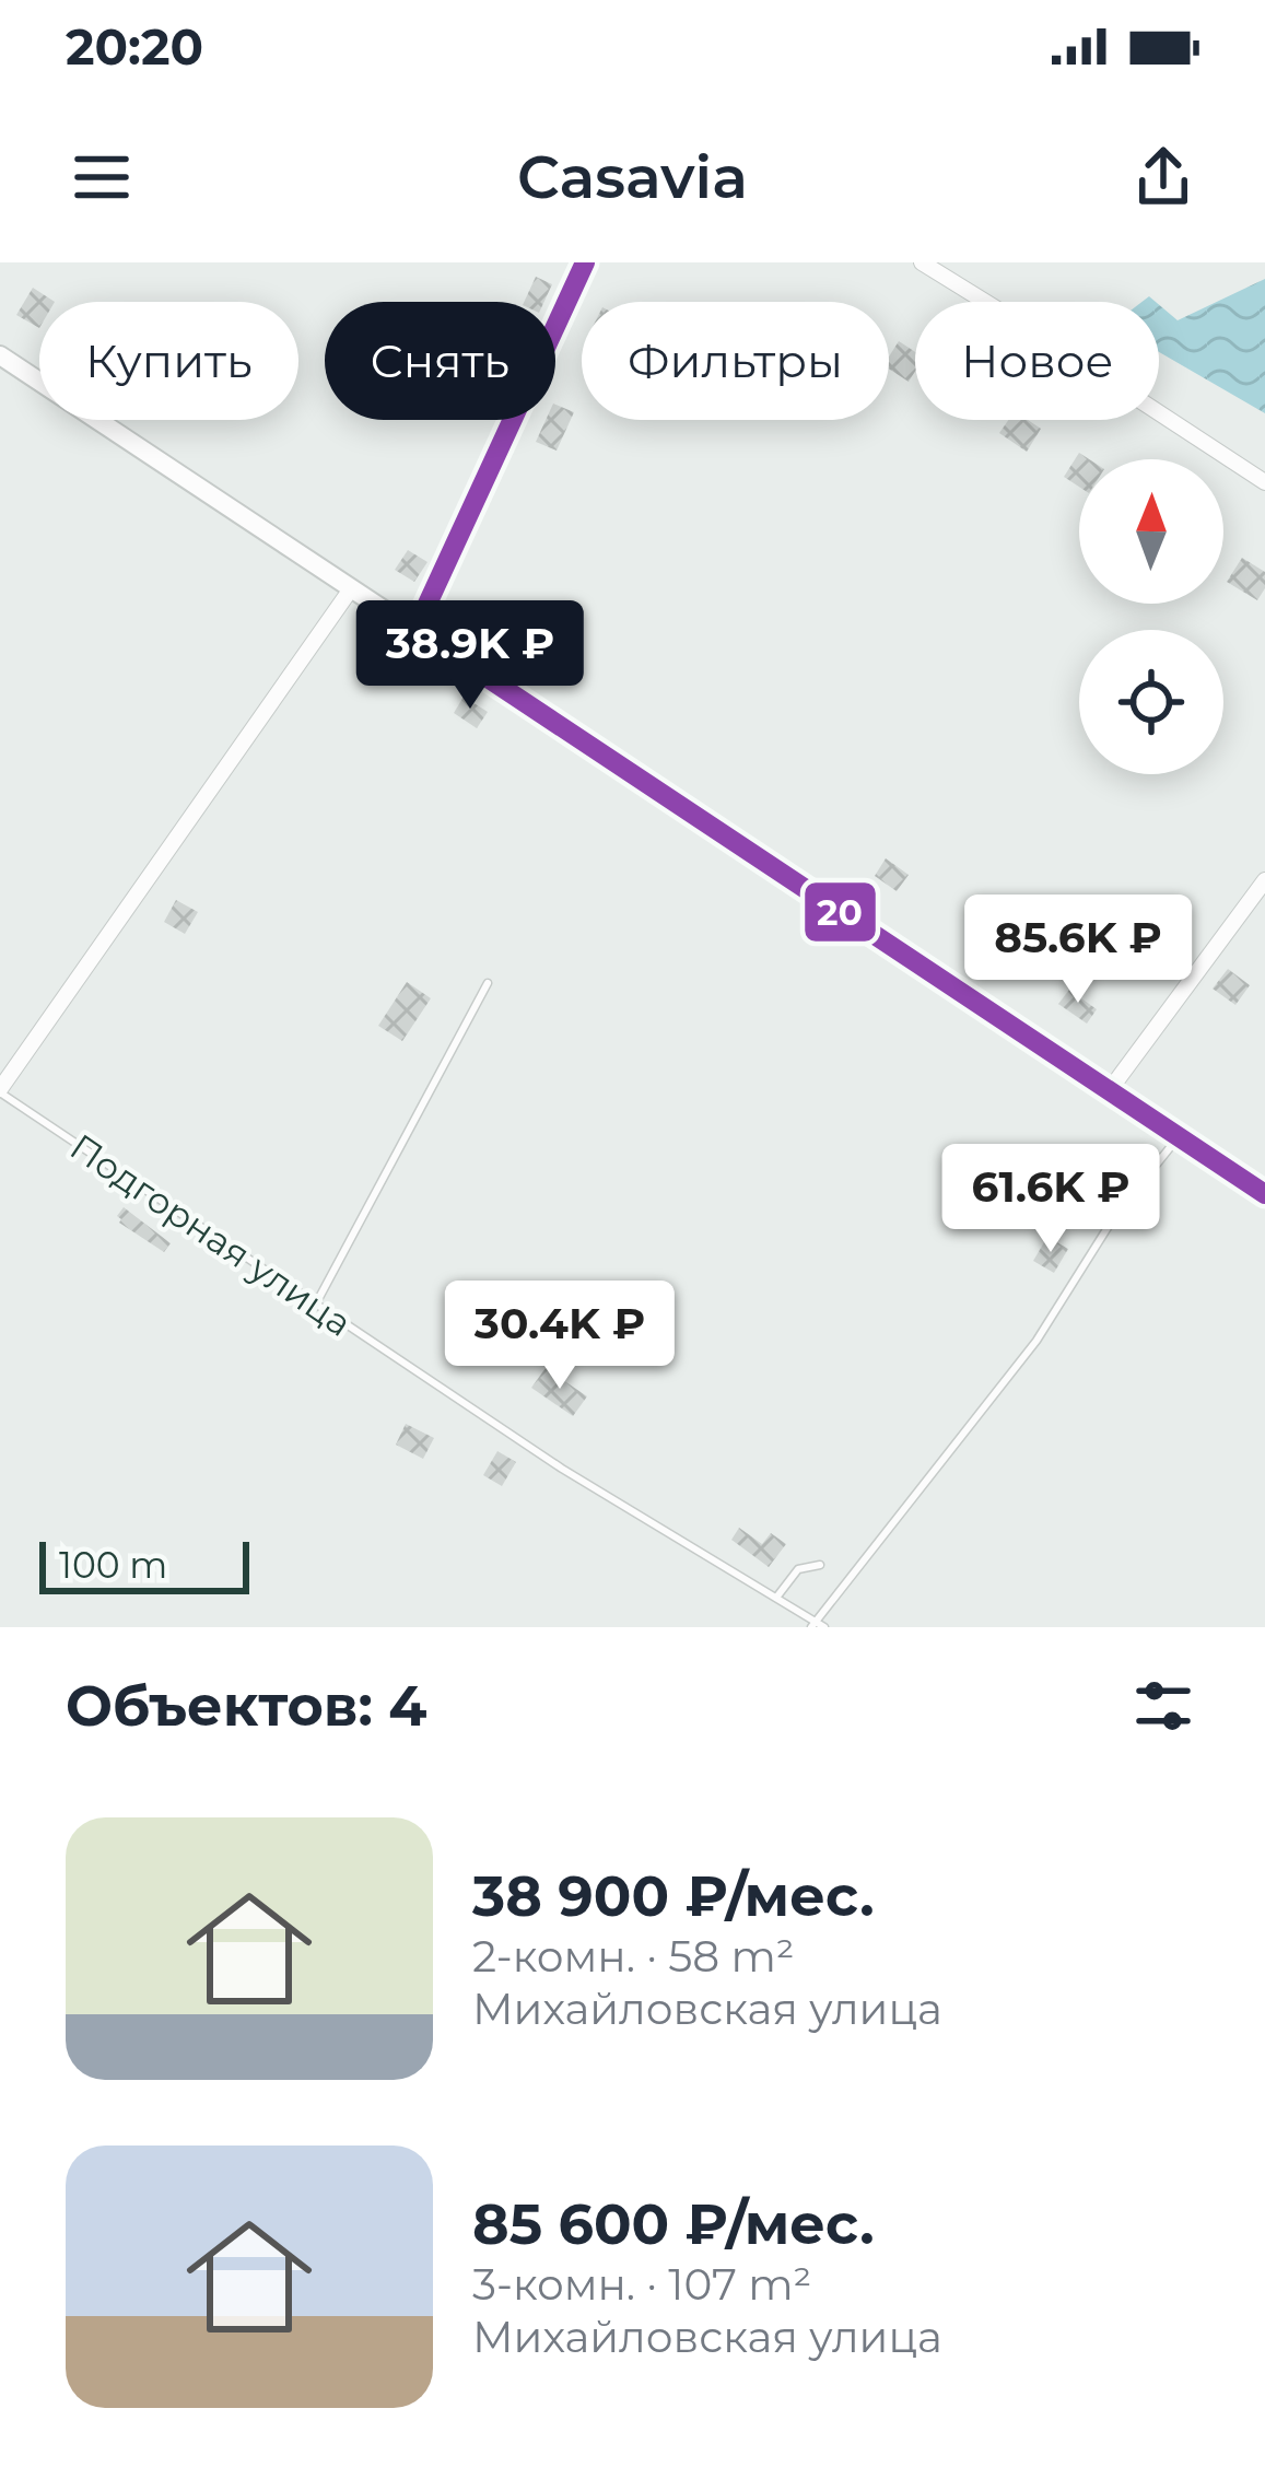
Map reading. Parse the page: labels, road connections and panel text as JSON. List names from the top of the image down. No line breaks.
{"streets":{"lane":["Подгорная улица"]},"lines":["transit line 20"],"scale_bar":"100 m","north":"top","page":{"status":"20:20","header":"Casavia","chip":["Купить","Снять","Фильтры","Новое"],"price":["38.9K ₽","85.6K ₽","61.6K ₽","30.4K ₽"],"scale":"100 m","heading":"Объектов: 4","list":[{"name":"38 900 ₽/мес.","note":"2-комн. · 58 m² · Михайловская улица"},{"name":"85 600 ₽/мес.","note":"3-комн. · 107 m² · Михайловская улица"}]}}
